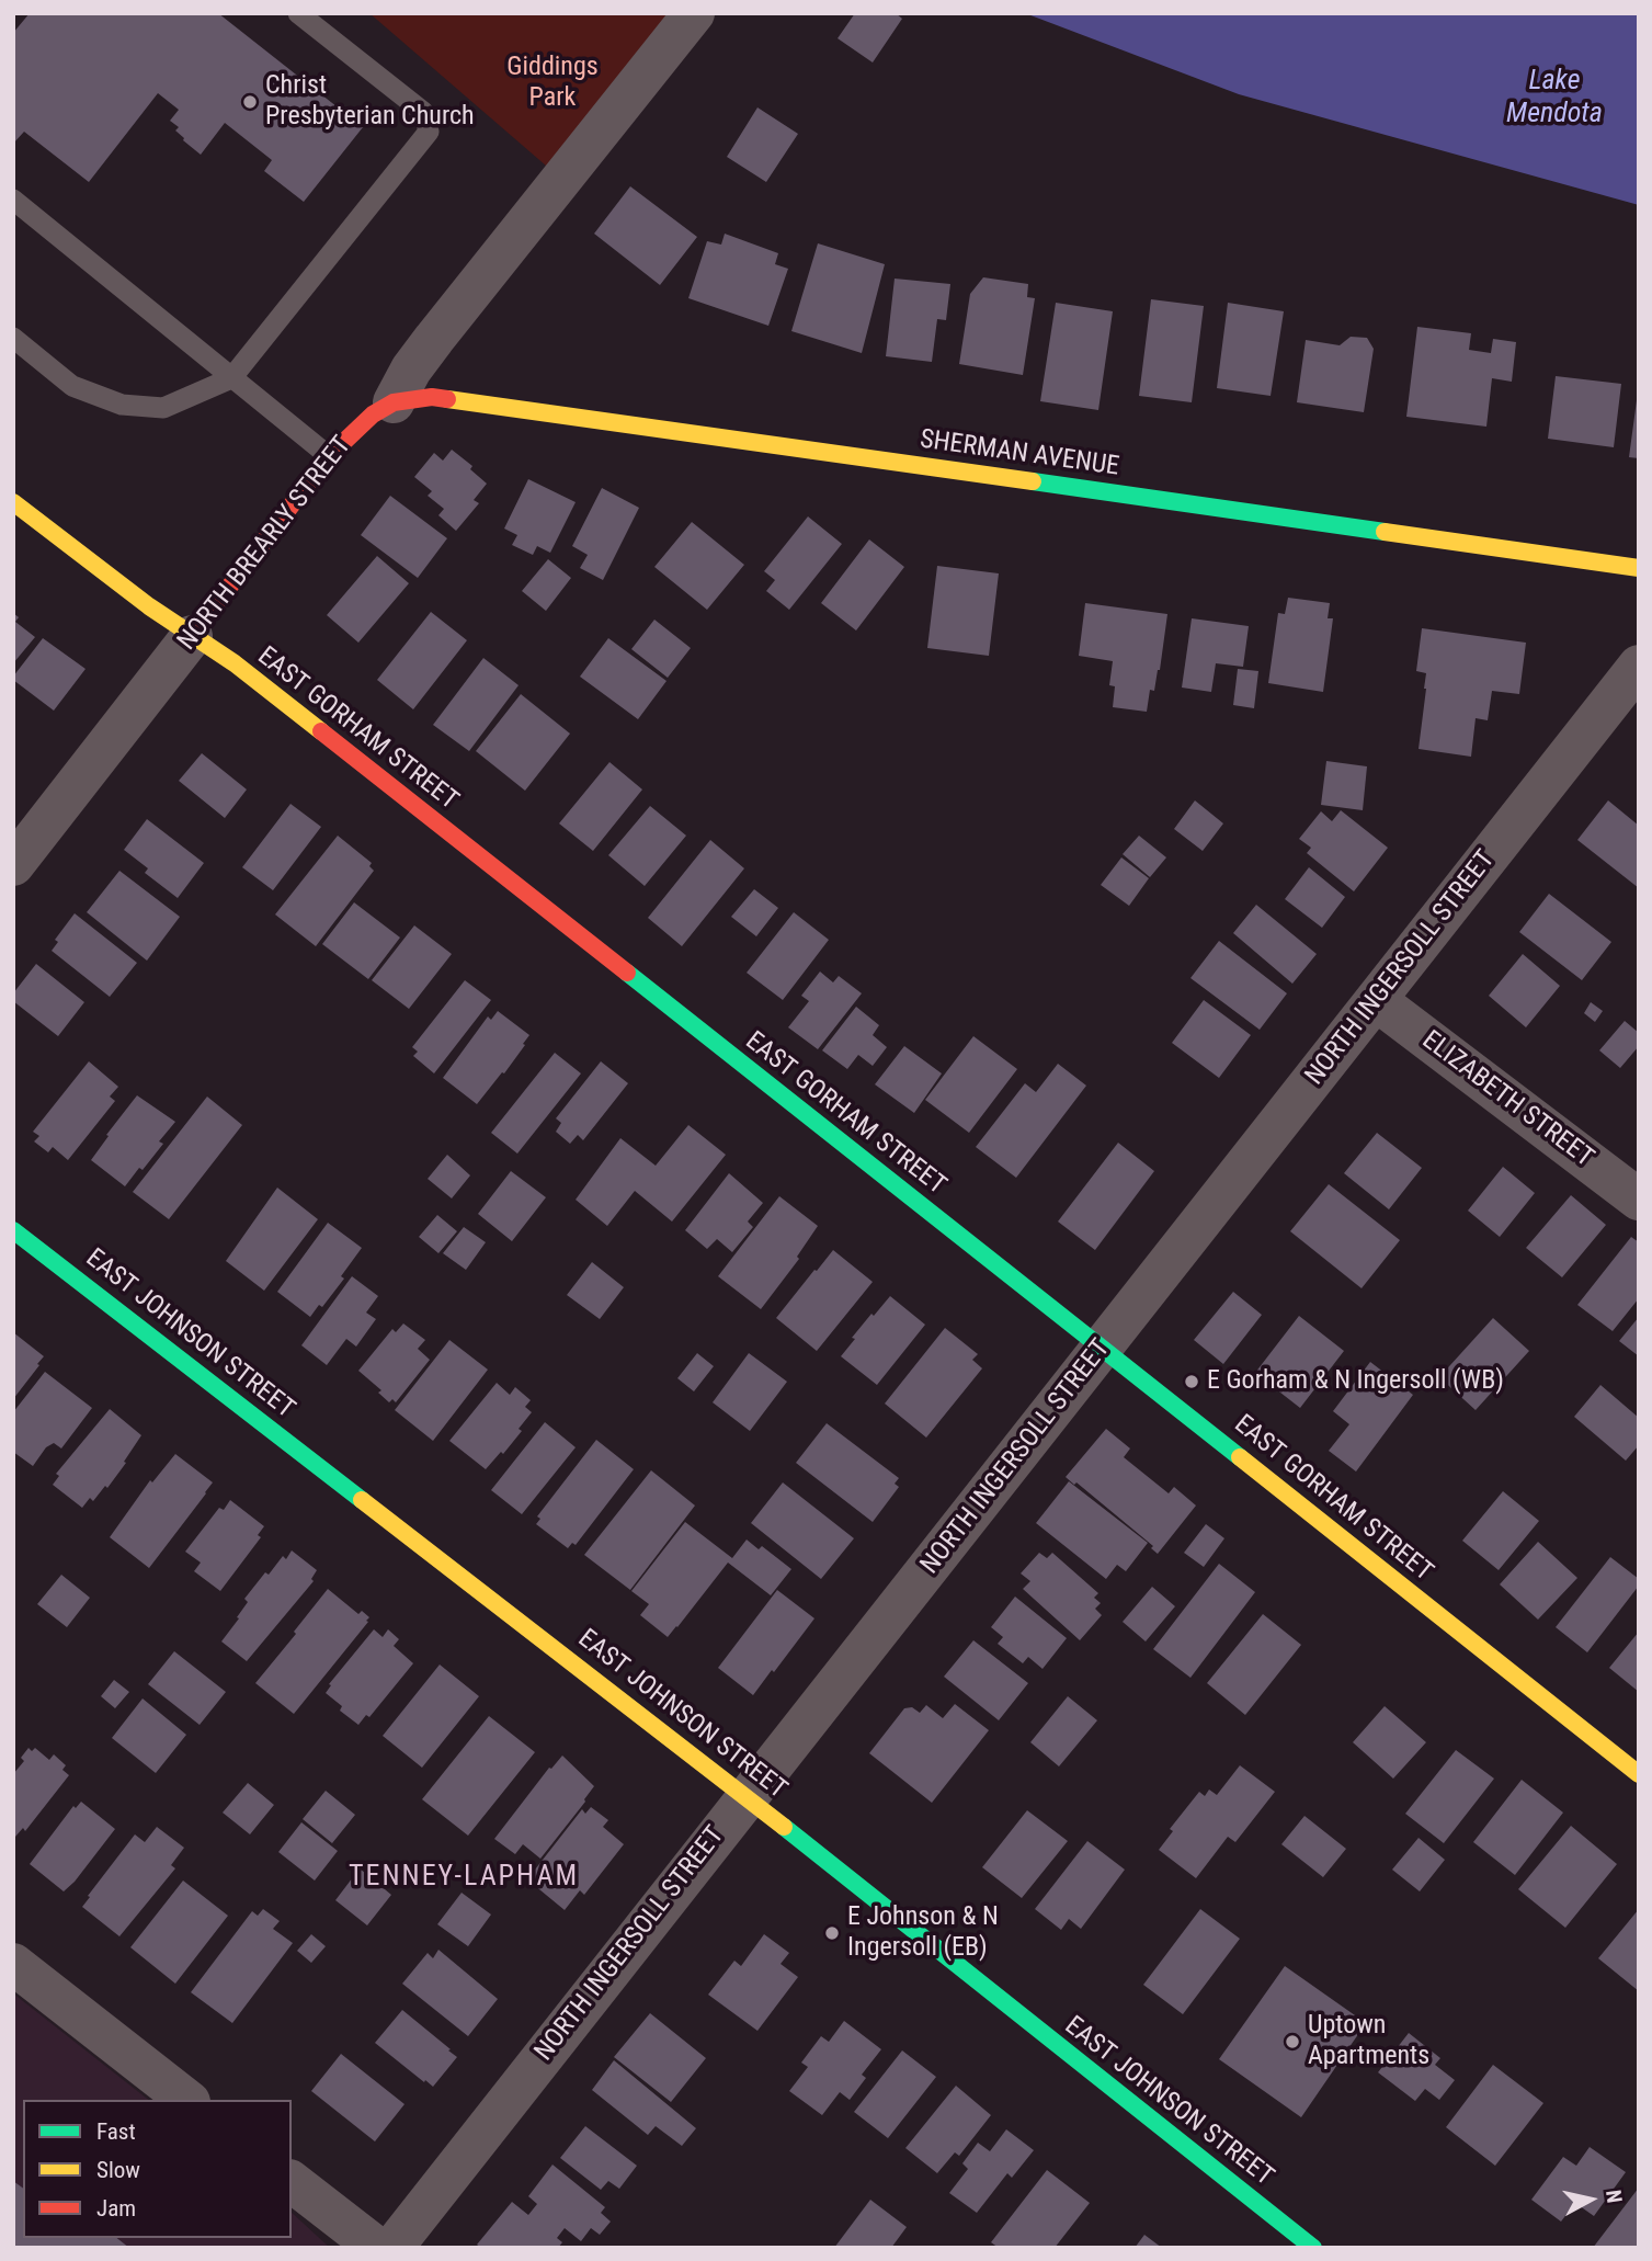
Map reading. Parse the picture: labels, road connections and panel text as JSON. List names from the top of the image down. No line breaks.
{"streets":{"main road":["SHERMAN AVENUE","NORTH BREARLY STREET","EAST GORHAM STREET","EAST JOHNSON STREET"],"street":["NORTH INGERSOLL STREET","ELIZABETH STREET"]},"crossings":[["SHERMAN AVENUE","NORTH BREARLY STREET"],["NORTH BREARLY STREET","EAST GORHAM STREET"],["EAST GORHAM STREET","NORTH INGERSOLL STREET"],["NORTH INGERSOLL STREET","ELIZABETH STREET"],["NORTH INGERSOLL STREET","EAST JOHNSON STREET"]],"districts":["TENNEY-LAPHAM"],"water":["Lake Mendota"],"parks":["Giddings Park"],"places":["Christ Presbyterian Church","E Gorham & N Ingersoll (WB)","E Johnson & N Ingersoll (EB)","Uptown Apartments"],"legend":["Fast","Slow","Jam"],"north":"right"}
